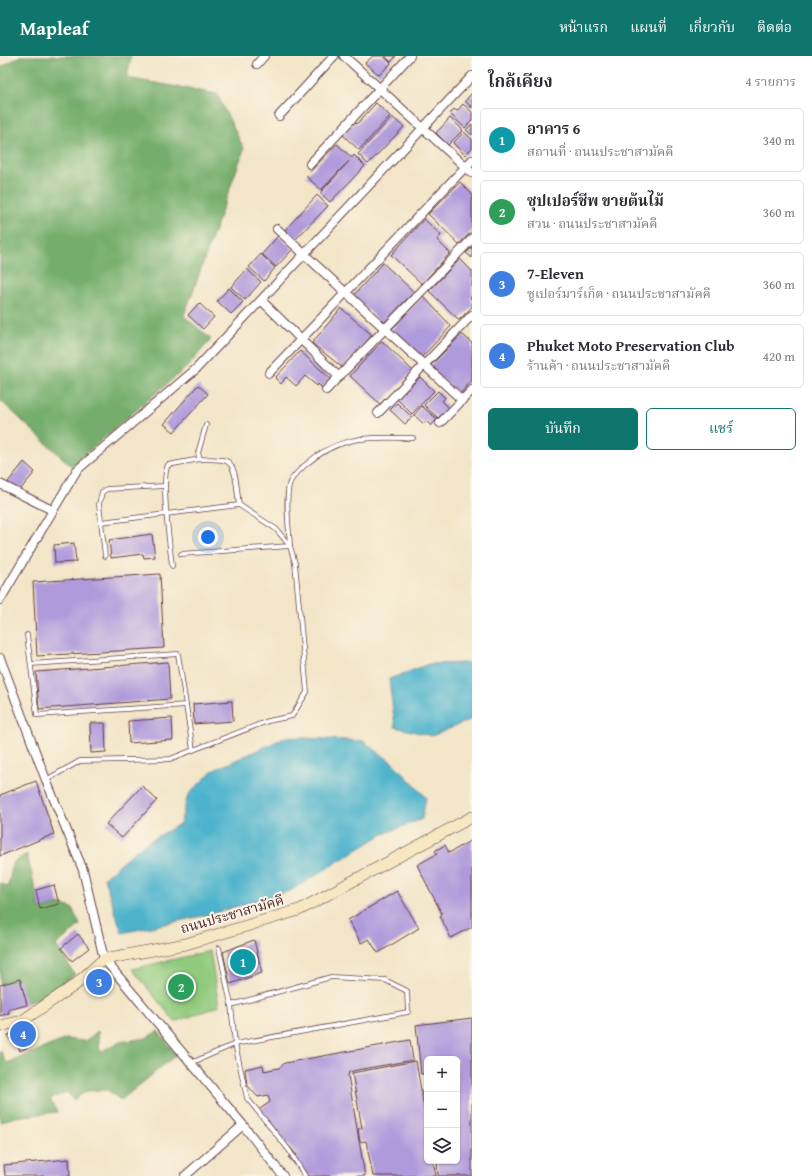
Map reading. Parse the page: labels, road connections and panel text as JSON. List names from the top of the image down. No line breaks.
{"streets":{"street":["ถนนประชาสามัคคี"]},"page":{"header":"Mapleaf","nav":["หน้าแรก","แผนที่","เกี่ยวกับ","ติดต่อ"],"heading":["ใกล้เคียง","4 รายการ"],"list":[{"mark":"1","name":"อาคาร 6","note":"สถานที่ · ถนนประชาสามัคคี","value":"340 m"},{"mark":"2","name":"ซุปเปอร์ชีพ ขายต้นไม้","note":"สวน · ถนนประชาสามัคคี","value":"360 m"},{"mark":"3","name":"7-Eleven","note":"ซูเปอร์มาร์เก็ต · ถนนประชาสามัคคี","value":"360 m"},{"mark":"4","name":"Phuket Moto Preservation Club","note":"ร้านค้า · ถนนประชาสามัคคี","value":"420 m"}],"buttons":["บันทึก","แชร์"],"pins":["1","3","2","4"],"map_buttons":["+","−"]}}
